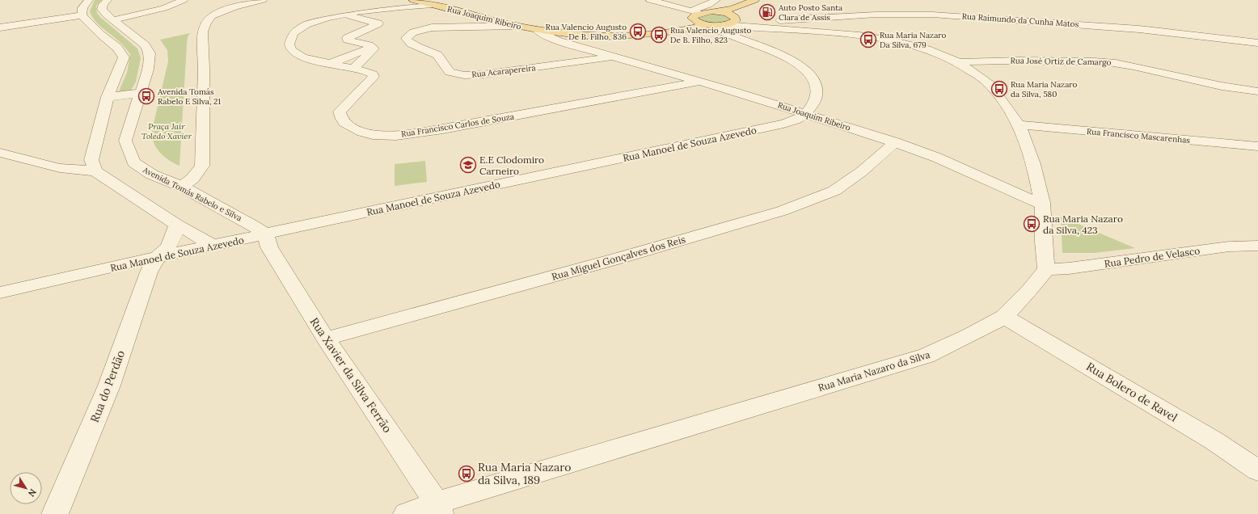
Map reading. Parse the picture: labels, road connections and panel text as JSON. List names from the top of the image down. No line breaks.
{"streets":{"main road":["Rua Joaquim Ribeiro"],"street":["Rua Raimundo da Cunha Matos","Rua José Ortiz de Camargo","Rua Acarapereira","Rua Francisco Carlos de Souza","Rua Francisco Mascarenhas","Rua Manoel de Souza Azevedo","Avenida Tomás Rabelo e Silva","Rua Pedro de Velasco","Rua Miguel Gonçalves dos Reis","Rua Maria Nazaro da Silva","Rua Xavier da Silva Ferrão","Rua do Perdão","Rua Bolero de Ravel"]},"crossings":[["Rua Joaquim Ribeiro","Rua Acarapereira"],["Rua Joaquim Ribeiro","Rua Francisco Carlos de Souza"],["Rua Joaquim Ribeiro","Rua Manoel de Souza Azevedo"],["Rua Joaquim Ribeiro","Rua Miguel Gonçalves dos Reis"],["Rua Manoel de Souza Azevedo","Avenida Tomás Rabelo e Silva"],["Rua Manoel de Souza Azevedo","Rua Xavier da Silva Ferrão"],["Rua Manoel de Souza Azevedo","Rua do Perdão"],["Avenida Tomás Rabelo e Silva","Rua Xavier da Silva Ferrão"],["Rua Pedro de Velasco","Rua Maria Nazaro da Silva"],["Rua Miguel Gonçalves dos Reis","Rua Xavier da Silva Ferrão"],["Rua Maria Nazaro da Silva","Rua Xavier da Silva Ferrão"],["Rua Maria Nazaro da Silva","Rua Bolero de Ravel"]],"parks":["Praça Jair Toledo Xavier"],"places":{"fuel station":["Auto Posto Santa Clara de Assis"],"bus stop":["Rua Valencio Augusto De B. Filho, 836","Rua Valencio Augusto De B. Filho, 823","Rua Maria Nazaro Da Silva, 679","Rua Maria Nazaro da Silva, 580","Avenida Tomás Rabelo E Silva, 21","Rua Maria Nazaro da Silva, 423","Rua Maria Nazaro da Silva, 189"],"school or university":["E.E Clodomiro Carneiro"]},"north":"bottom right"}
